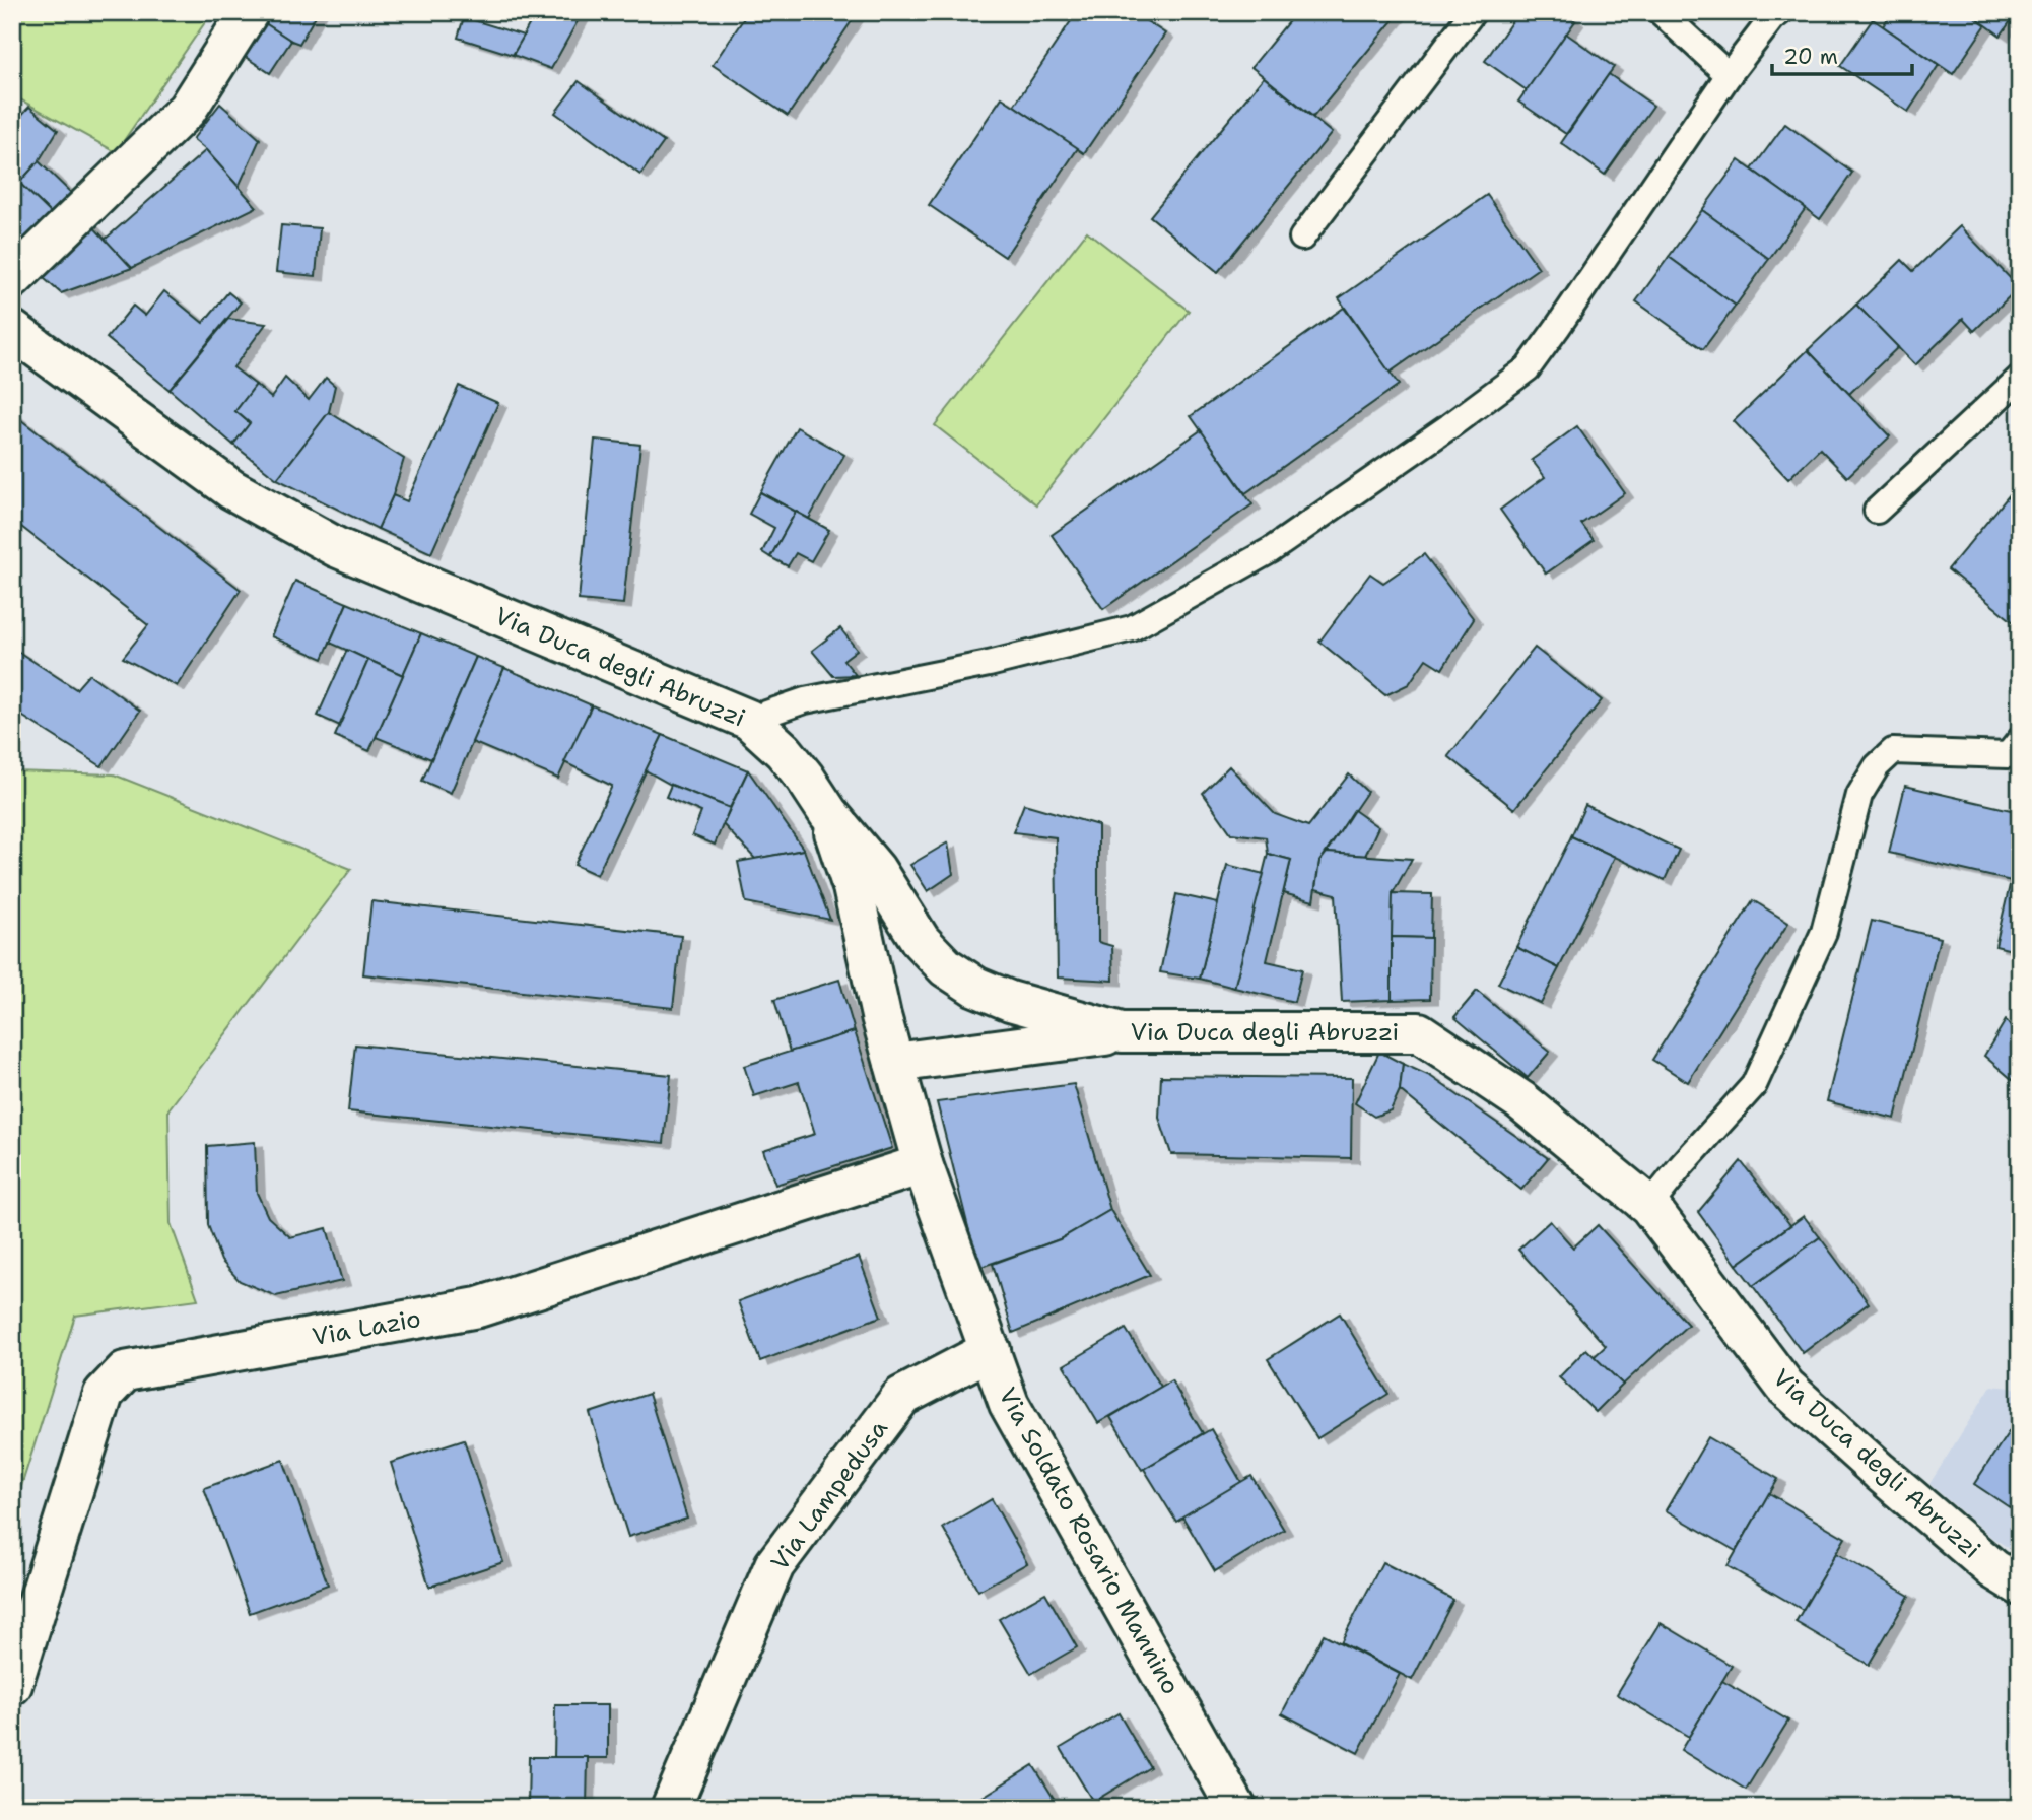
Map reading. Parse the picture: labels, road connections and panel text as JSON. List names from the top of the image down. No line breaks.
{"streets":{"main road":["Via Duca degli Abruzzi","Via Lazio","Via Lampedusa","Via Soldato Rosario Mannino"]},"crossings":[["Via Duca degli Abruzzi","Via Soldato Rosario Mannino"],["Via Lazio","Via Soldato Rosario Mannino"],["Via Lampedusa","Via Soldato Rosario Mannino"]],"scale_bar":"20 m"}
